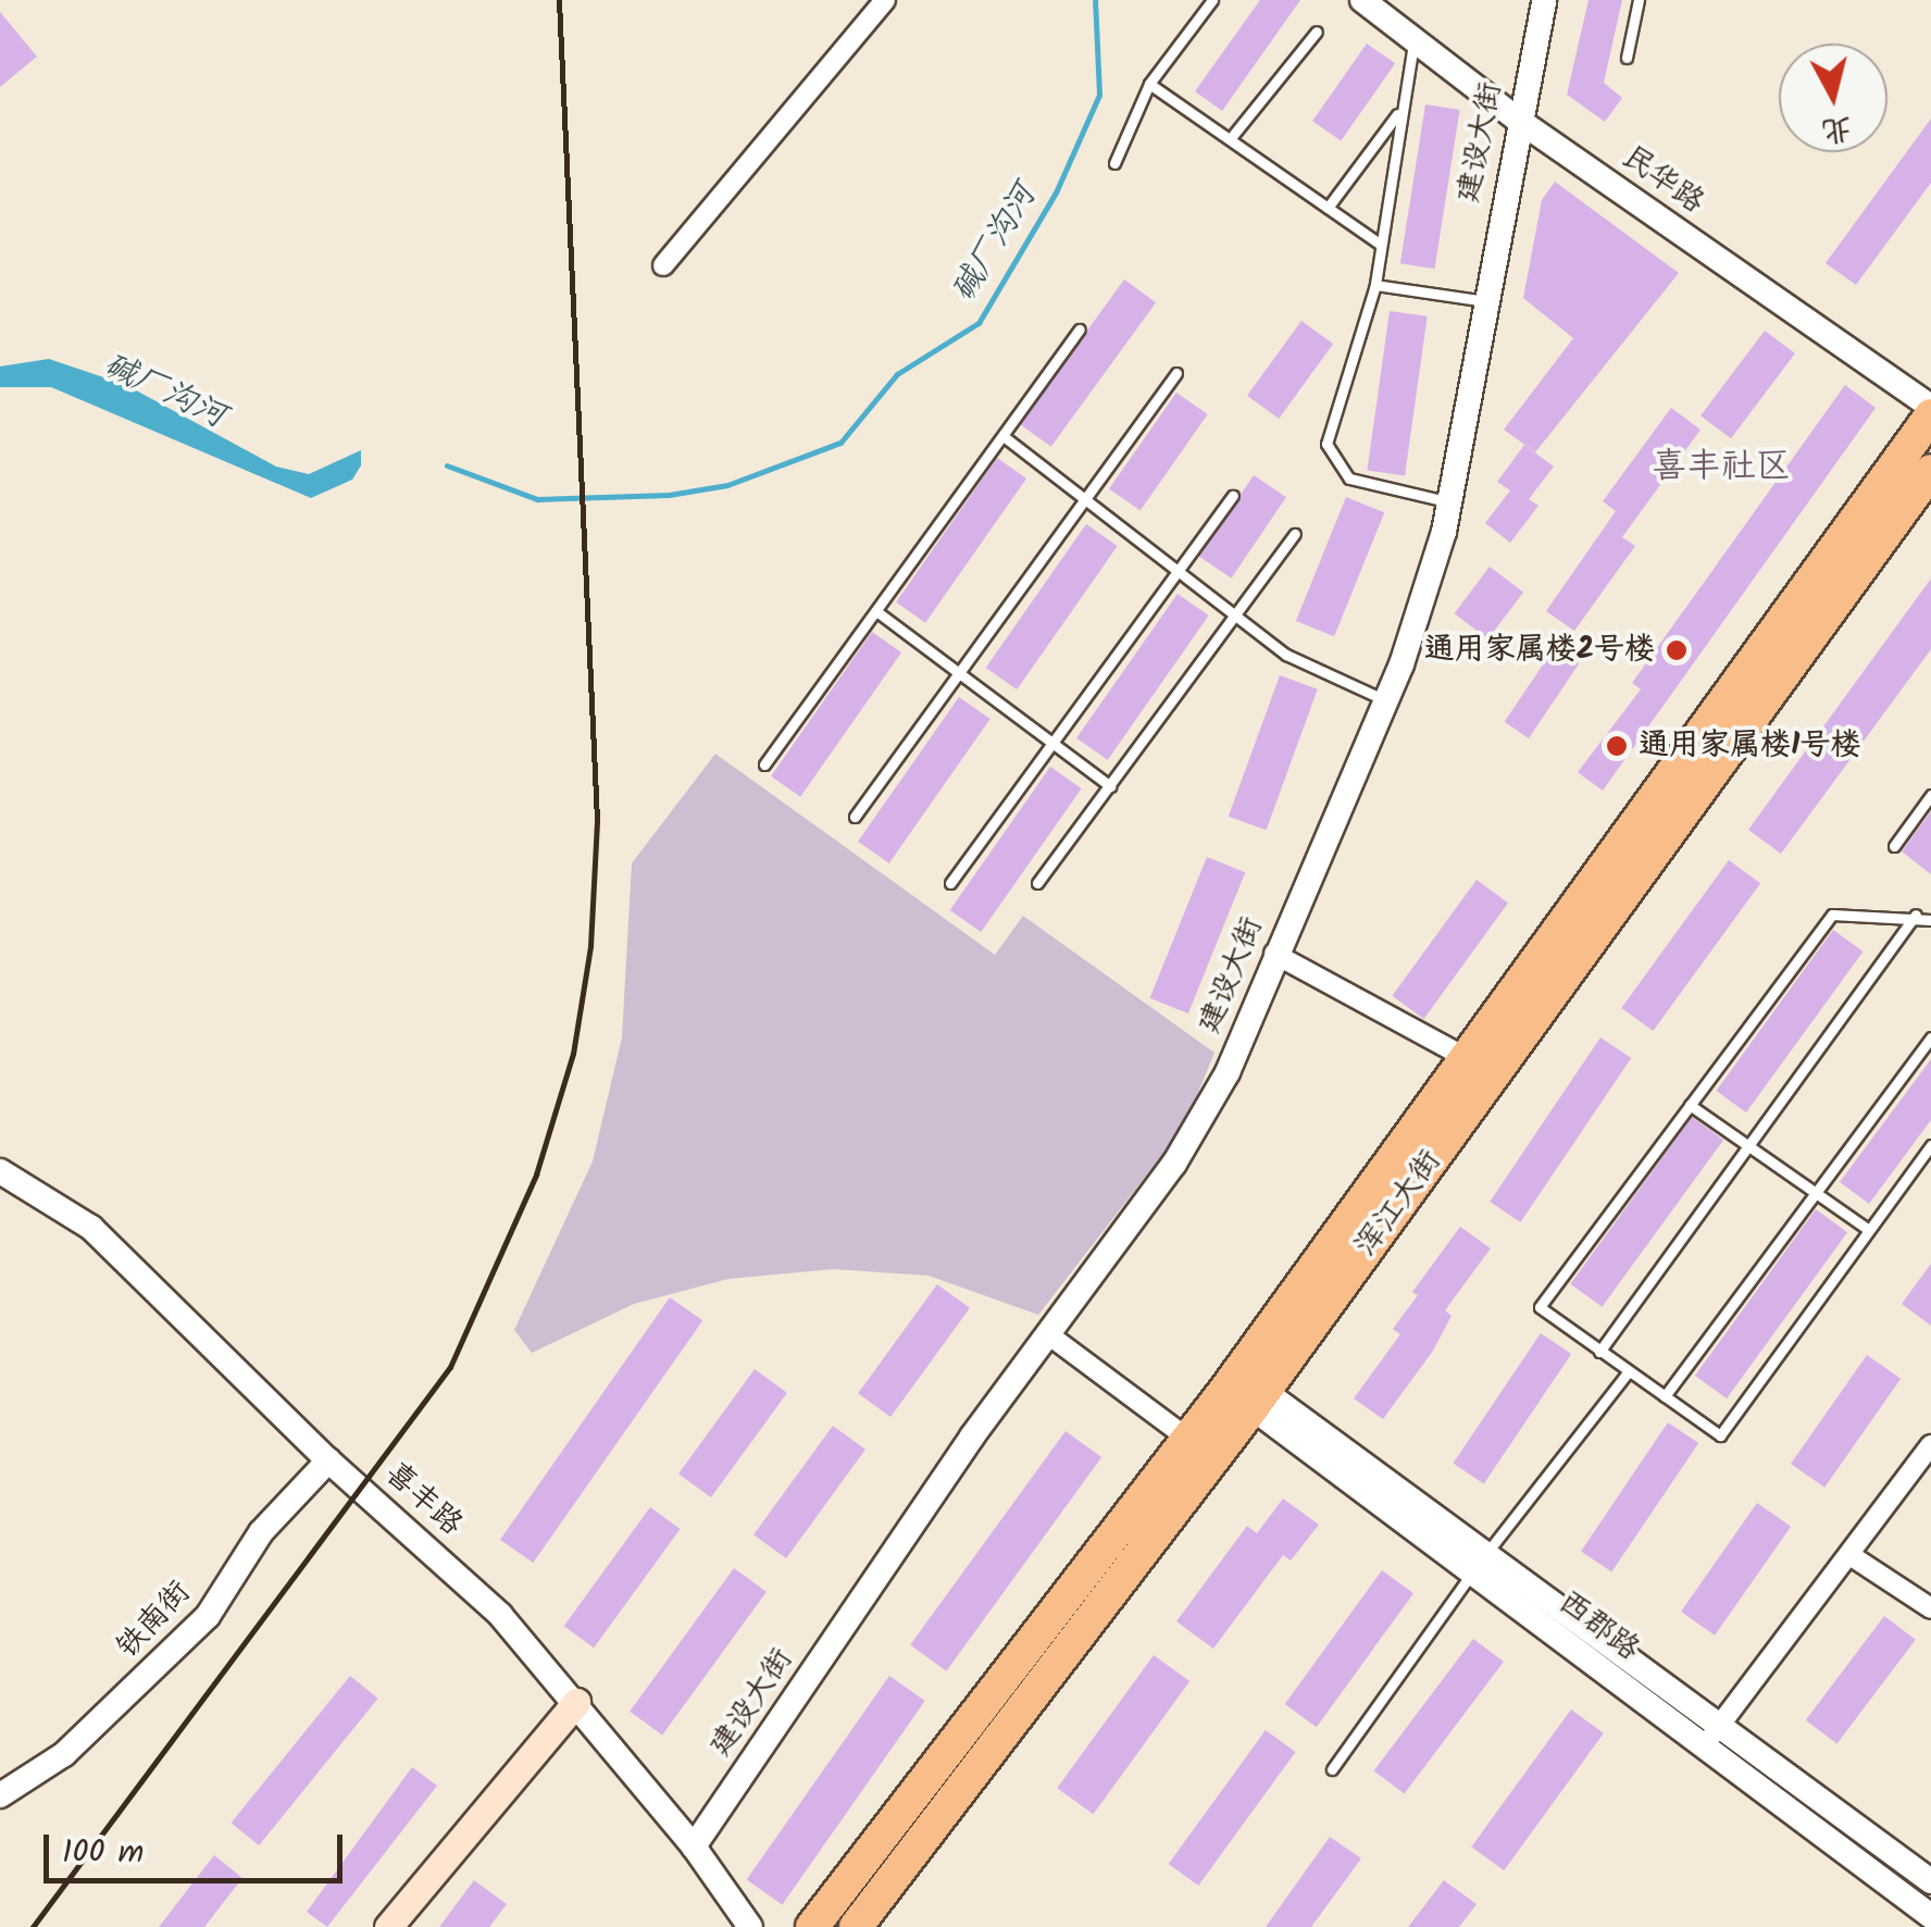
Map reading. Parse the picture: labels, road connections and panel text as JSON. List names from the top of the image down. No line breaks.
{"streets":{"main road":["浑江大街"],"street":["建设大街","民华路","喜丰路","铁南街","西郡路"]},"crossings":[["建设大街","民华路"],["建设大街","喜丰路"],["浑江大街","西郡路"],["喜丰路","铁南街"]],"districts":["喜丰社区"],"water":["碱厂沟河"],"places":["通用家属楼2号楼","通用家属楼1号楼"],"scale_bar":"100 m","north":"bottom"}
